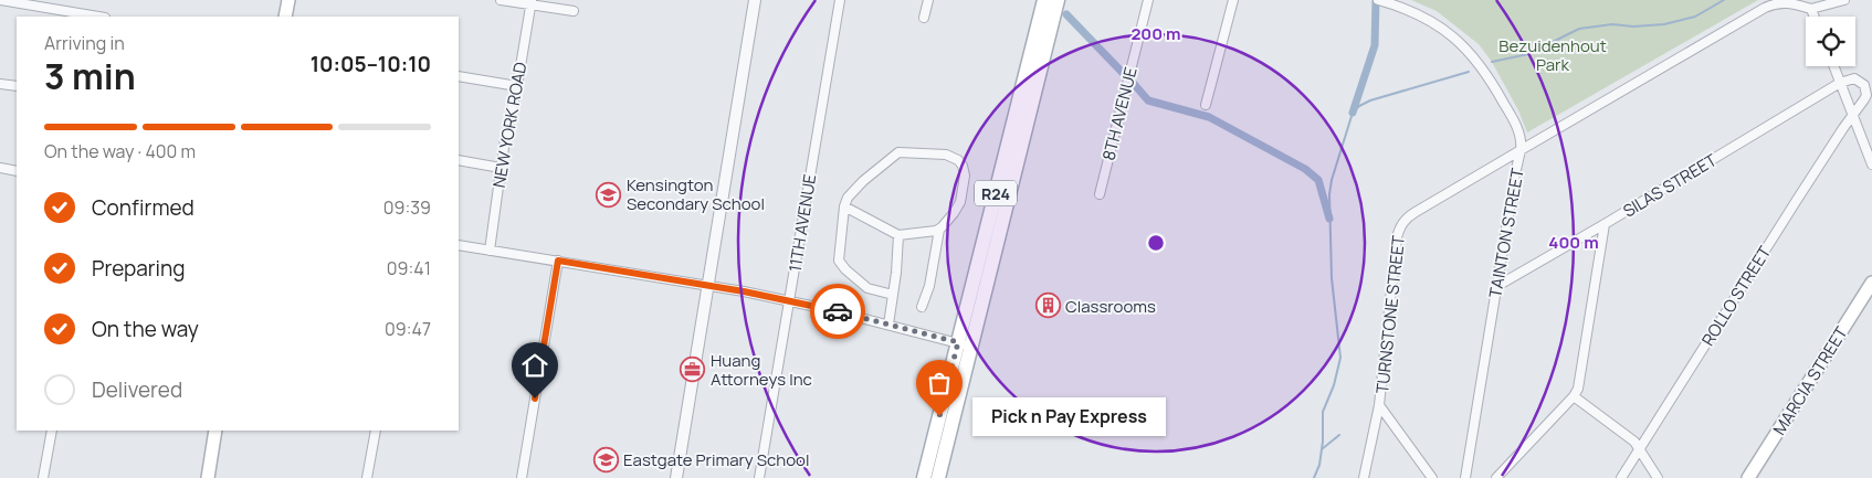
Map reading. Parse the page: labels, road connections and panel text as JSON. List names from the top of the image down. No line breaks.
{"streets":{"main road":["R24","MARCIA STREET"],"street":["8TH AVENUE","NEW YORK ROAD","SILAS STREET","11TH AVENUE","TAINTON STREET","ROLLO STREET","TURNSTONE STREET"]},"crossings":[["SILAS STREET","TAINTON STREET"],["SILAS STREET","ROLLO STREET"],["TAINTON STREET","TURNSTONE STREET"]],"parks":["Bezuidenhout Park"],"places":{"school or university":["Kensington Secondary School","Eastgate Primary School"],"building":["Classrooms"],"office":["Huang Attorneys Inc"],"other":["Pick n Pay Express"]},"page":{"heading":["3 min","Arriving in","10:05–10:10"],"bar":"On the way · 400 m","list":[["Confirmed","09:39"],["Preparing","09:41"],["On the way","09:47"],"Delivered"],"bubble":"Pick n Pay Express"},"rings":["200 m","400 m"]}
